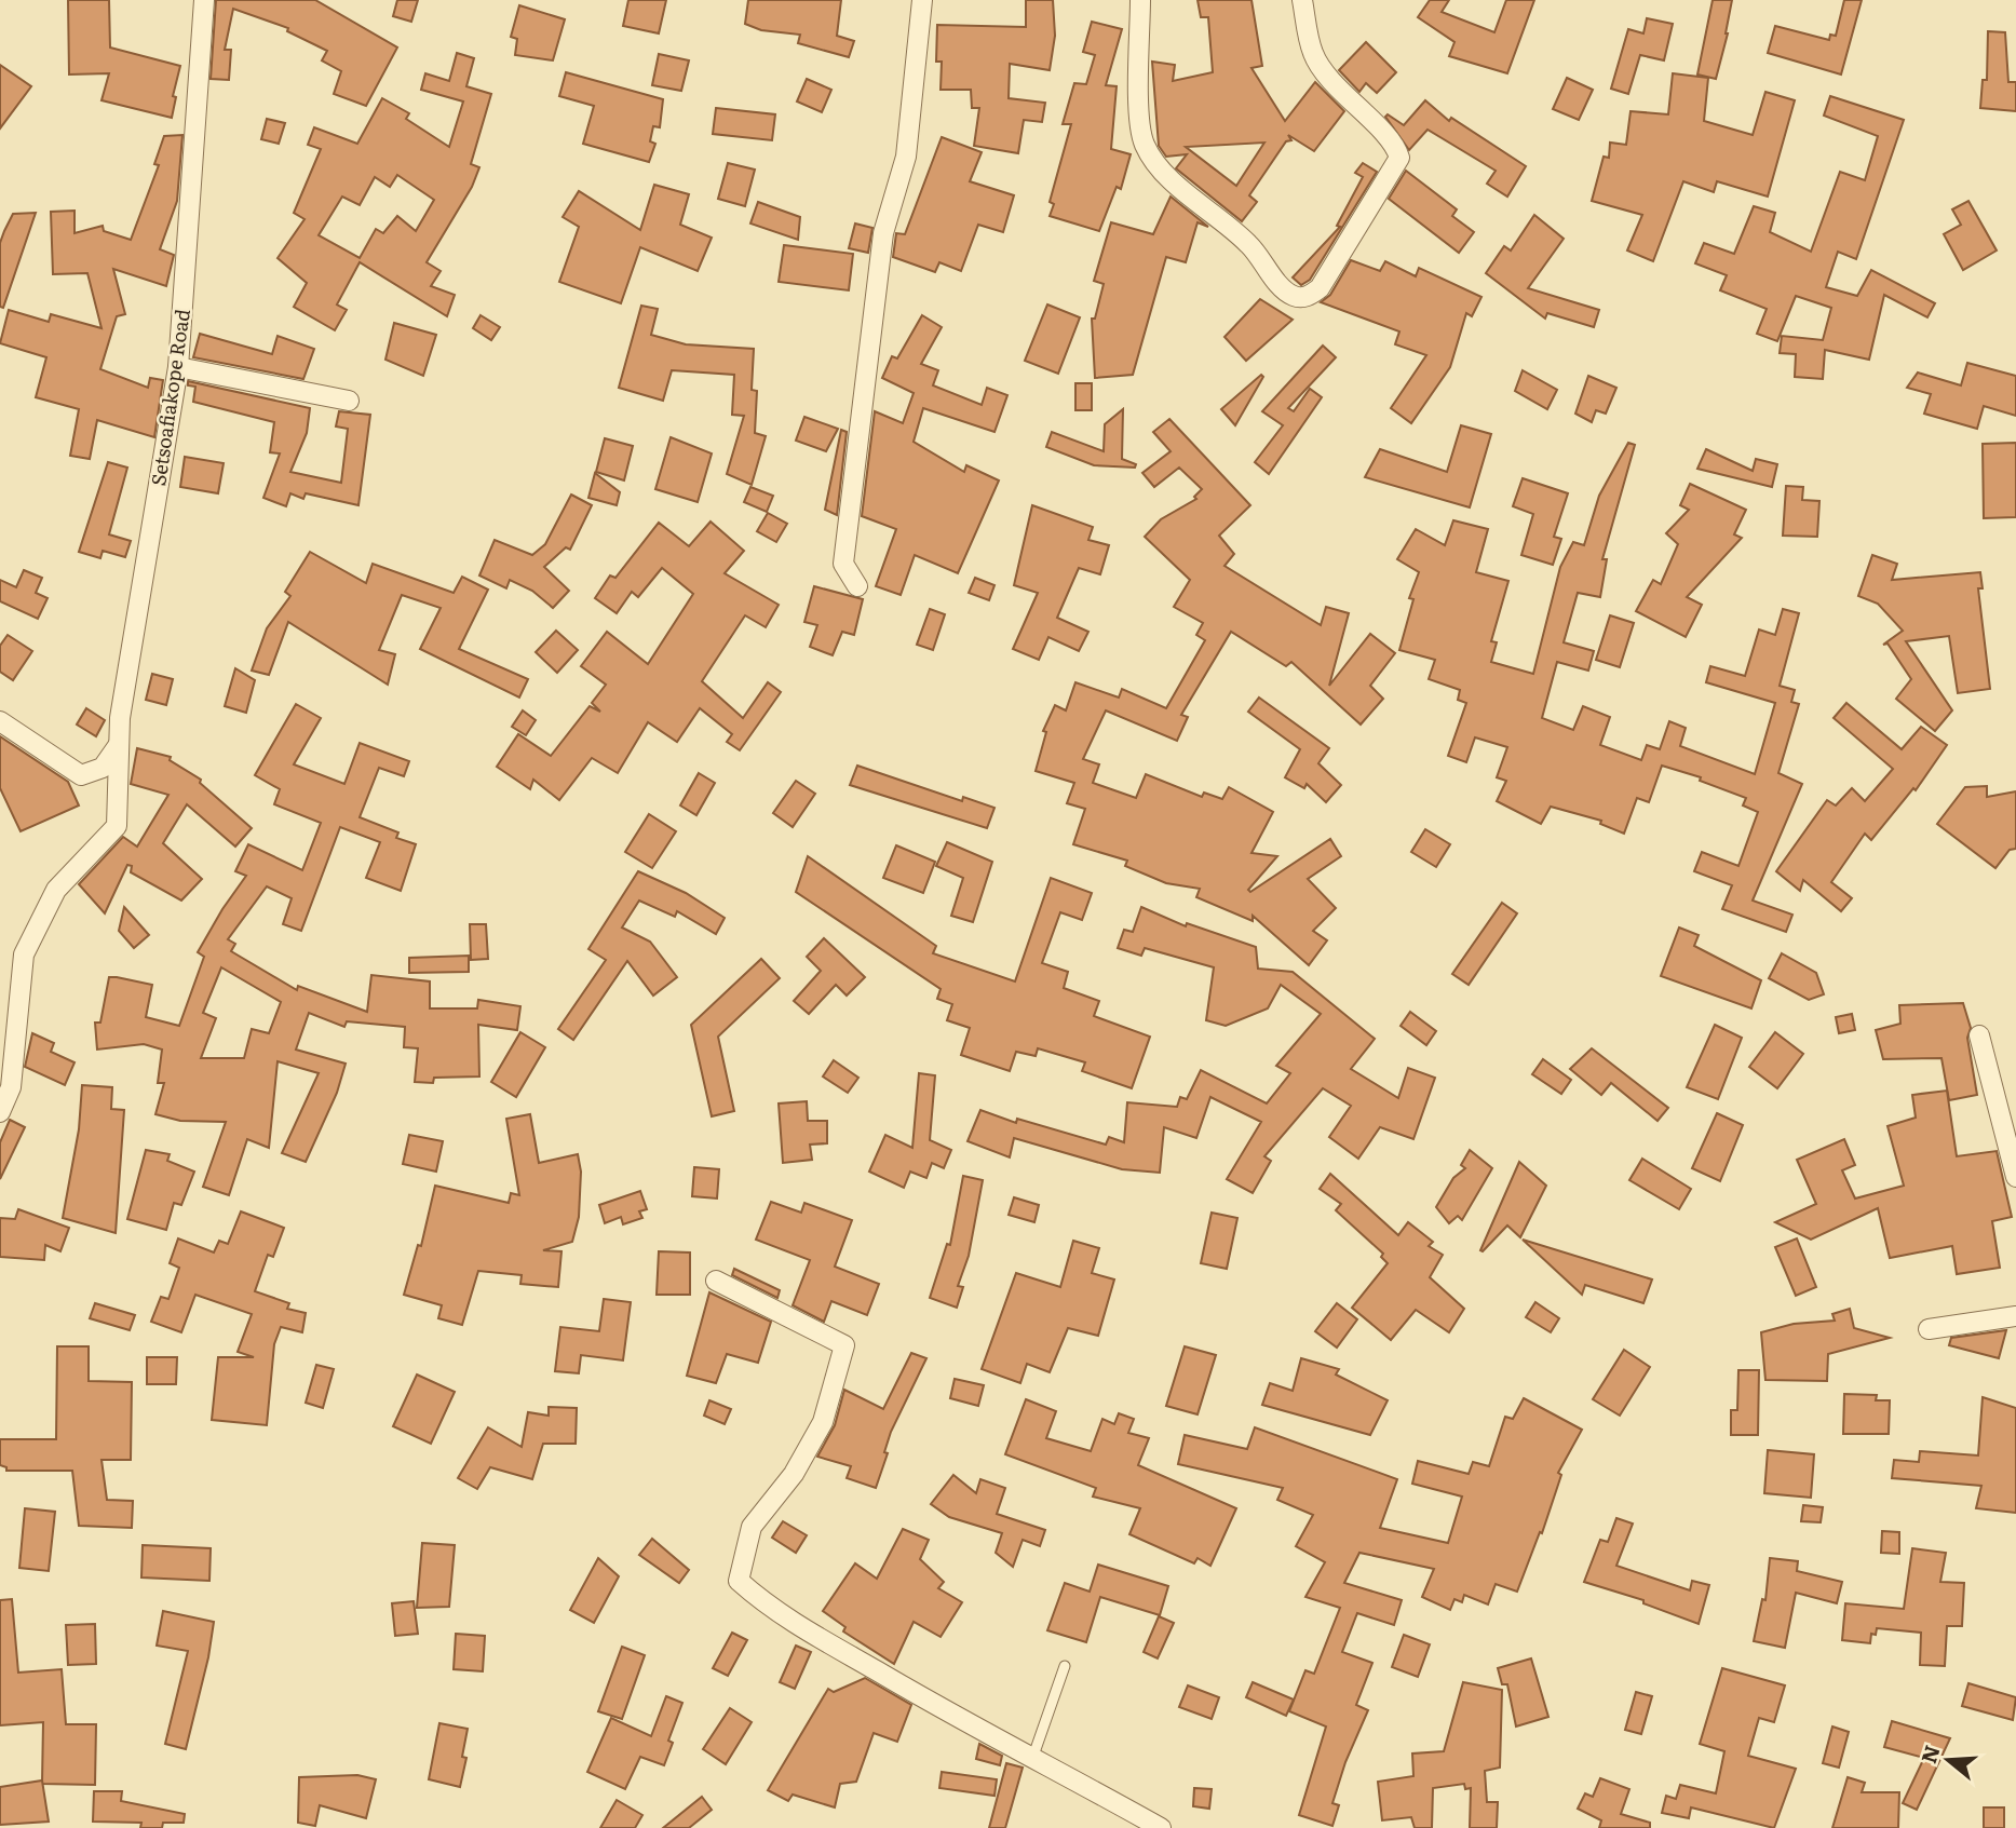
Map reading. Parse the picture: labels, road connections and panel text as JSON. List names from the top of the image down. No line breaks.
{"streets":{"street":["Setsoafiakope Road"]},"north":"left"}
